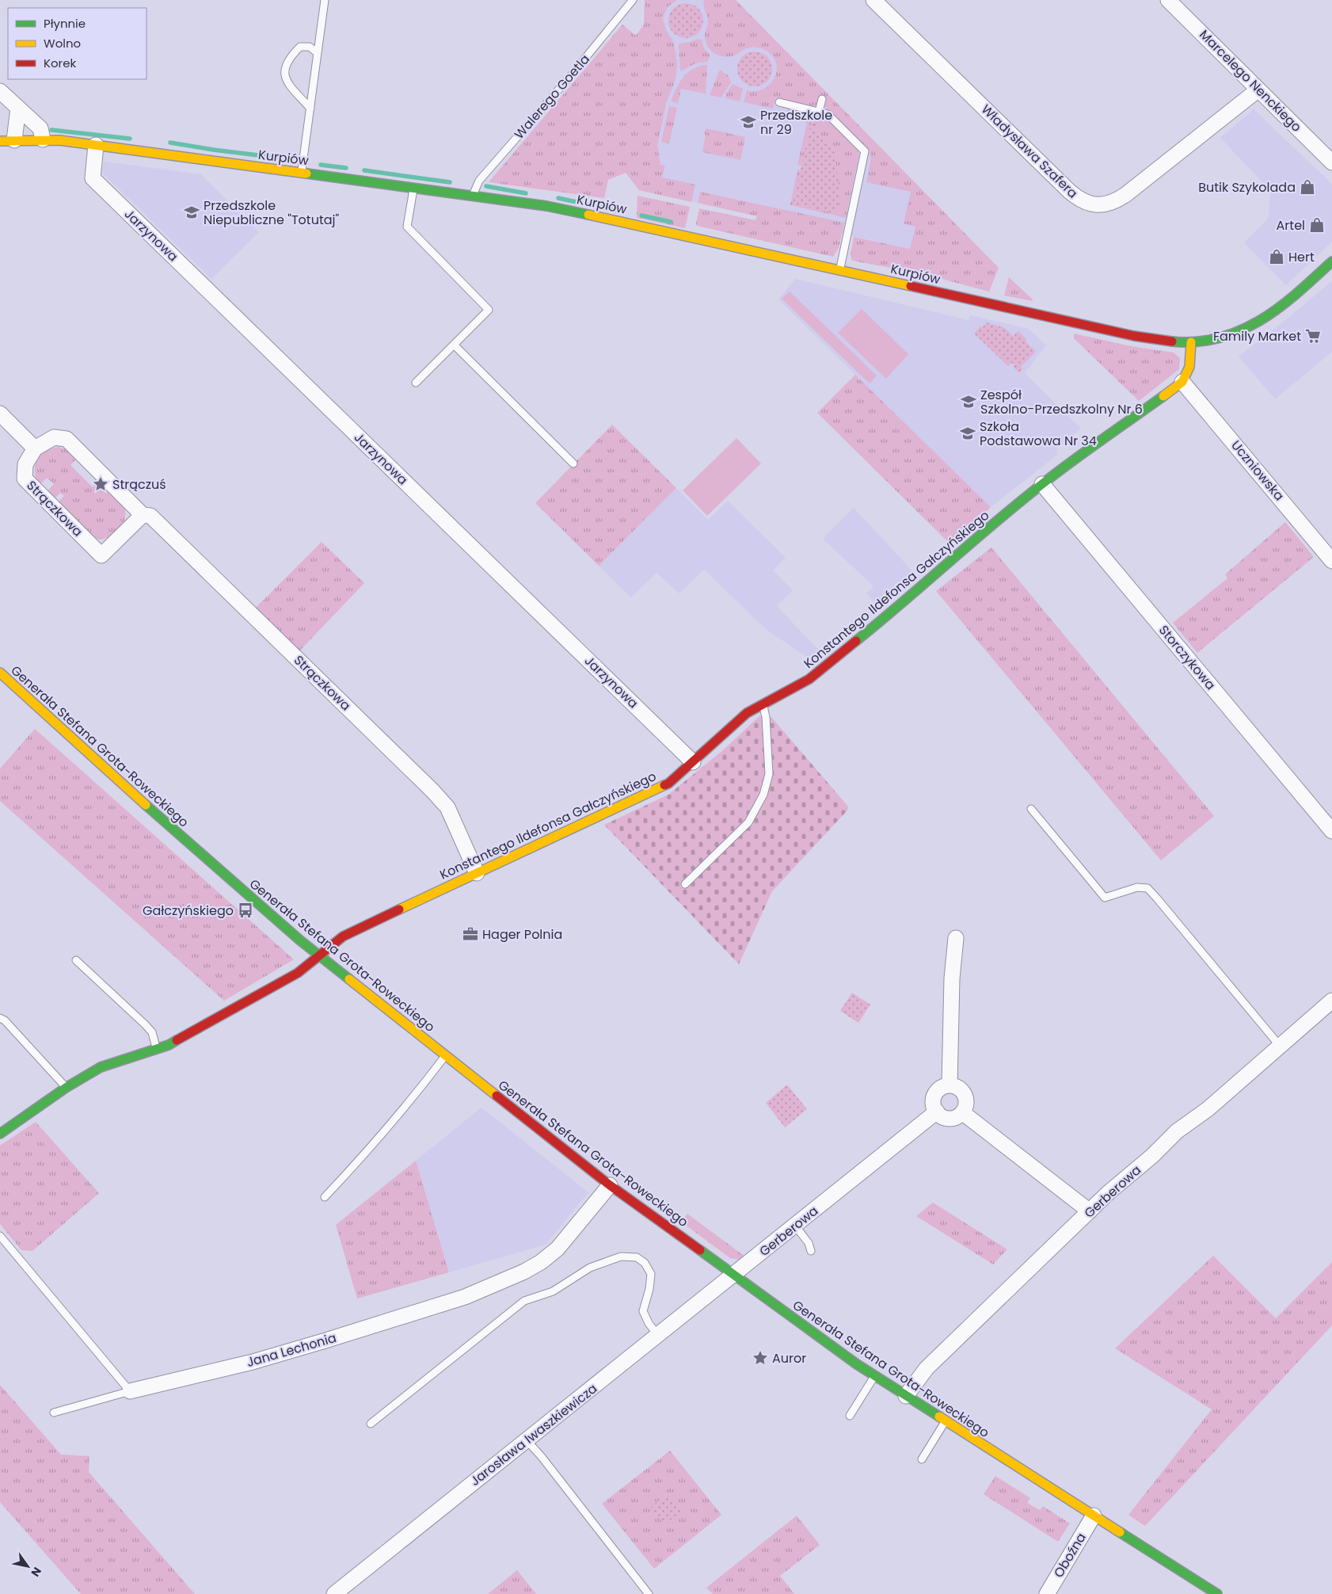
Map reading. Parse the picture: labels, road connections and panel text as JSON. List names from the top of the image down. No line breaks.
{"streets":{"street":["Marcelego Nenckiego","Władysława Szafera","Kurpiów","Jarzynowa","Uczniowska","Strączkowa","Konstantego Ildefonsa Gałczyńskiego","Storczykowa","Generała Stefana Grota-Roweckiego","Gerberowa","Jana Lechonia","Jarosława Iwaszkiewicza","Oboźna"],"lane":["Walerego Goetla"]},"crossings":[["Marcelego Nenckiego","Władysława Szafera"],["Walerego Goetla","Kurpiów"],["Kurpiów","Jarzynowa"],["Jarzynowa","Konstantego Ildefonsa Gałczyńskiego"],["Uczniowska","Konstantego Ildefonsa Gałczyńskiego"],["Strączkowa","Konstantego Ildefonsa Gałczyńskiego"],["Konstantego Ildefonsa Gałczyńskiego","Storczykowa"],["Konstantego Ildefonsa Gałczyńskiego","Generała Stefana Grota-Roweckiego"],["Generała Stefana Grota-Roweckiego","Gerberowa"],["Generała Stefana Grota-Roweckiego","Jana Lechonia"],["Generała Stefana Grota-Roweckiego","Jarosława Iwaszkiewicza"],["Generała Stefana Grota-Roweckiego","Oboźna"],["Gerberowa","Jarosława Iwaszkiewicza"]],"places":{"school or university":["Przedszkole nr 29","Przedszkole Niepubliczne \"Totutaj\"","Zespół Szkolno-Przedszkolny Nr 6","Szkoła Podstawowa Nr 34"],"shop":["Butik Szykolada","Artel","Hert"],"supermarket":["Family Market"],"place":["Strączuś","Auror"],"bus stop":["Gałczyńskiego"],"office":["Hager Polnia"]},"legend":["Płynnie","Wolno","Korek"],"north":"bottom right"}
